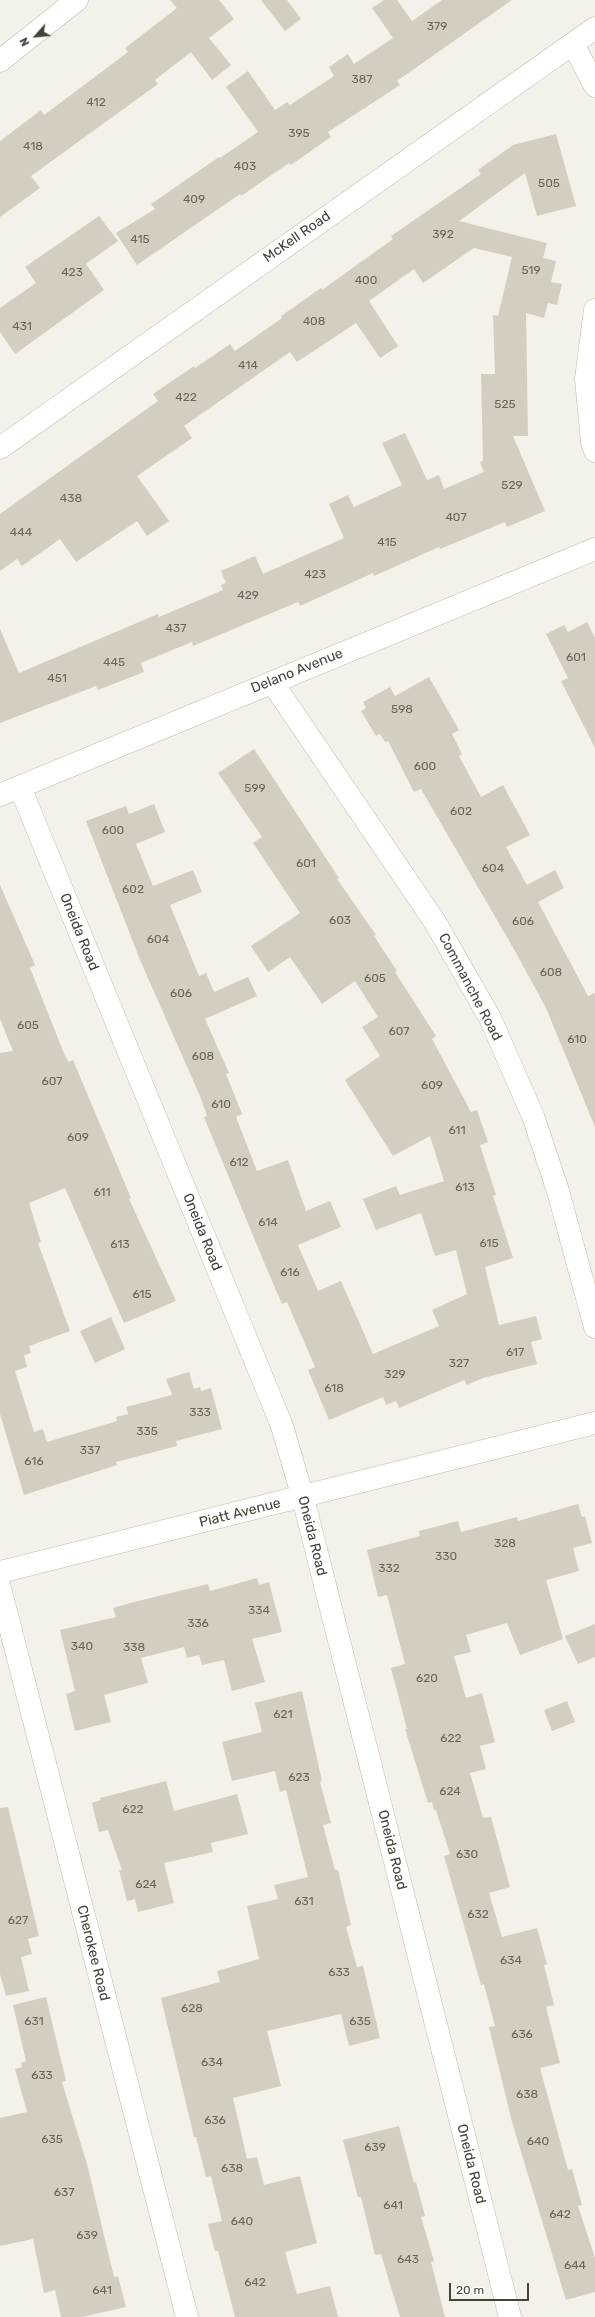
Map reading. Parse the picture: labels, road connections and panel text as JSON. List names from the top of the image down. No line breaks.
{"streets":{"street":["McKell Road","Delano Avenue","Oneida Road","Commanche Road","Piatt Avenue","Cherokee Road"]},"crossings":[["Delano Avenue","Oneida Road"],["Delano Avenue","Commanche Road"],["Oneida Road","Piatt Avenue"]],"house_numbers":["379","387","412","395","418","403","505","409","392","415","519","423","400","408","431","414","422","525","529","438","407","444","415","423","429","437","601","445","451","598","600","599","602","600","601","604","602","603","606","604","608","605","606","605","607","610","608","607","609","610","611","609","612","613","611","614","615","613","616","615","617","327","329","618","333","335","337","616","328","330","332","334","336","340","338","620","621","622","623","624","622","630","624","631","632","627","634","633","628","631","635","636","634","633","638","636","635","640","639","638","637","641","642","640","639","643","644","642","641"],"scale_bar":"20 m","north":"bottom left"}
